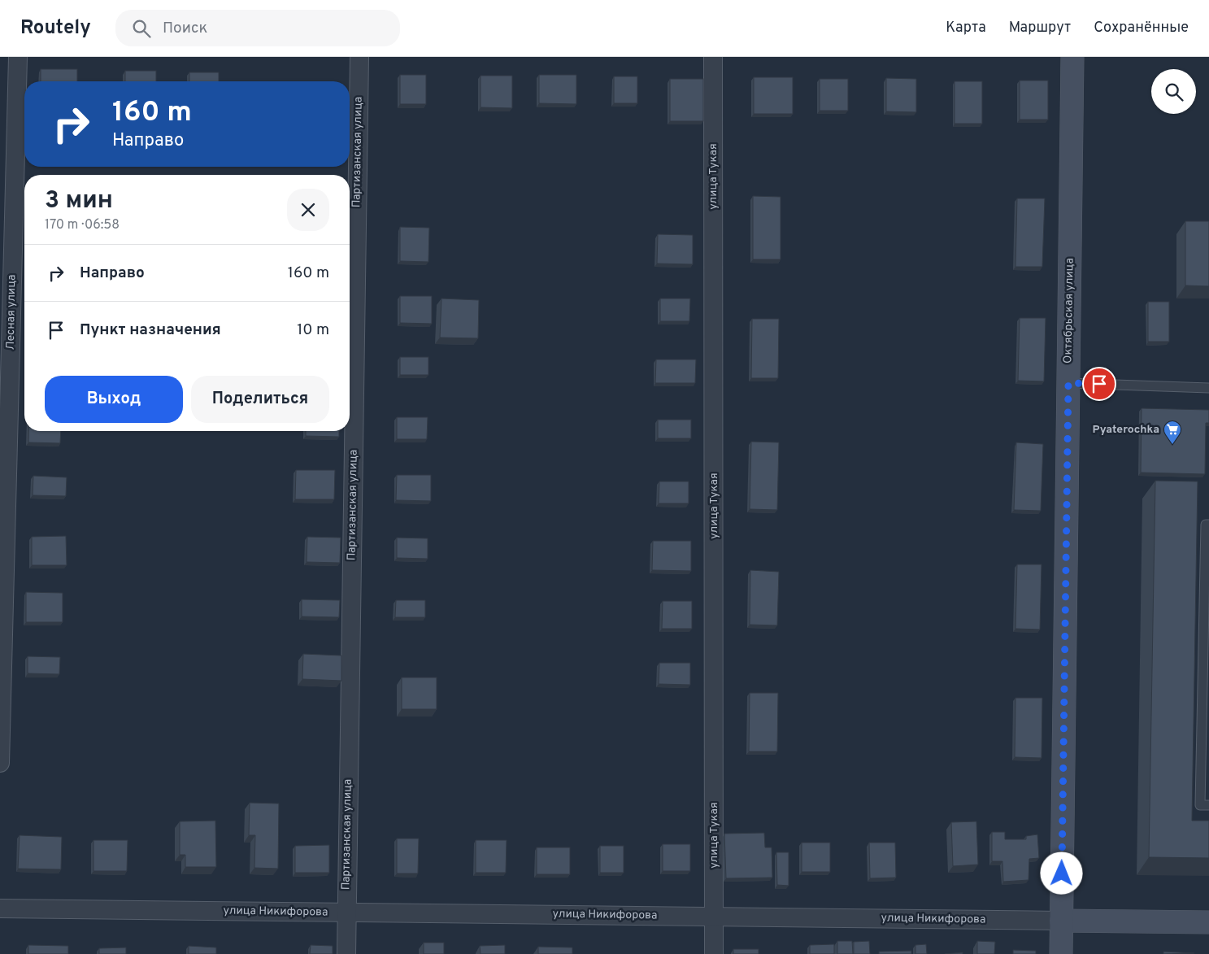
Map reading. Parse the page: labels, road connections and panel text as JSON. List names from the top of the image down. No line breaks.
{"streets":{"main road":["Октябрьская улица","улица Никифорова"],"street":["Партизанская улица","улица Тукая","Лесная улица"]},"crossings":[["Партизанская улица","улица Никифорова"],["улица Тукая","улица Никифорова"],["Октябрьская улица","улица Никифорова"]],"places":{"supermarket":["Pyaterochka"]},"page":{"header":"Routely","search":"Поиск","nav":["Карта","Маршрут","Сохранённые"],"turn":["160 m","Направо"],"heading":["3 мин","170 m · 06:58"],"list":[{"name":"Направо","value":"160 m"},{"name":"Пункт назначения","value":"10 m"}],"buttons":["Выход","Поделиться"]}}
